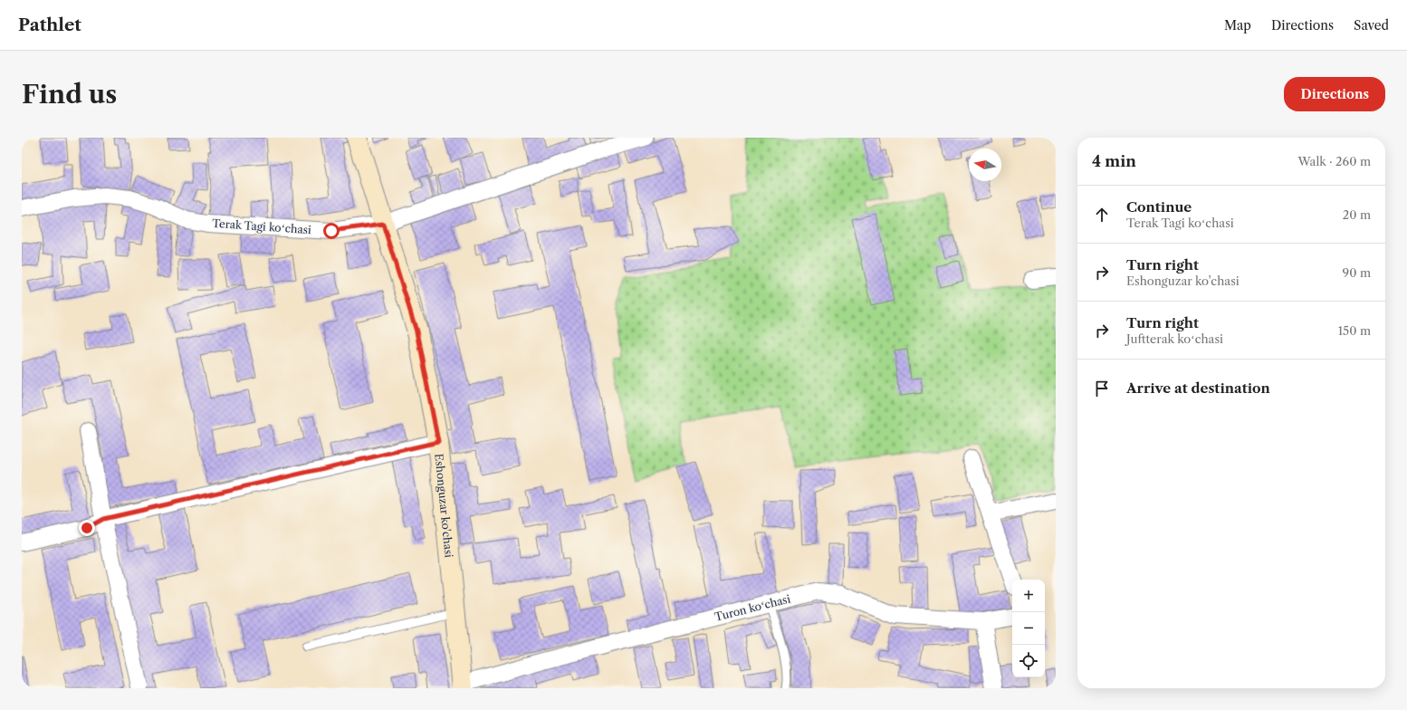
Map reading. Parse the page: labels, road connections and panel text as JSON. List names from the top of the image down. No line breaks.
{"streets":{"street":["Terak Tagi koʻchasi","Eshonguzar ko'chasi","Turon koʻchasi"]},"crossings":[["Terak Tagi koʻchasi","Eshonguzar ko'chasi"],["Eshonguzar ko'chasi","Turon koʻchasi"]],"north":"left","page":{"header":"Pathlet","nav":["Map","Directions","Saved"],"buttons":"Directions","title":"Find us","heading":["4 min","Walk · 260 m"],"list":[["Continue","Terak Tagi koʻchasi","20 m"],["Turn right","Eshonguzar ko'chasi","90 m"],["Turn right","Juftterak koʻchasi","150 m"],"Arrive at destination"],"map_buttons":["+","−"]}}
